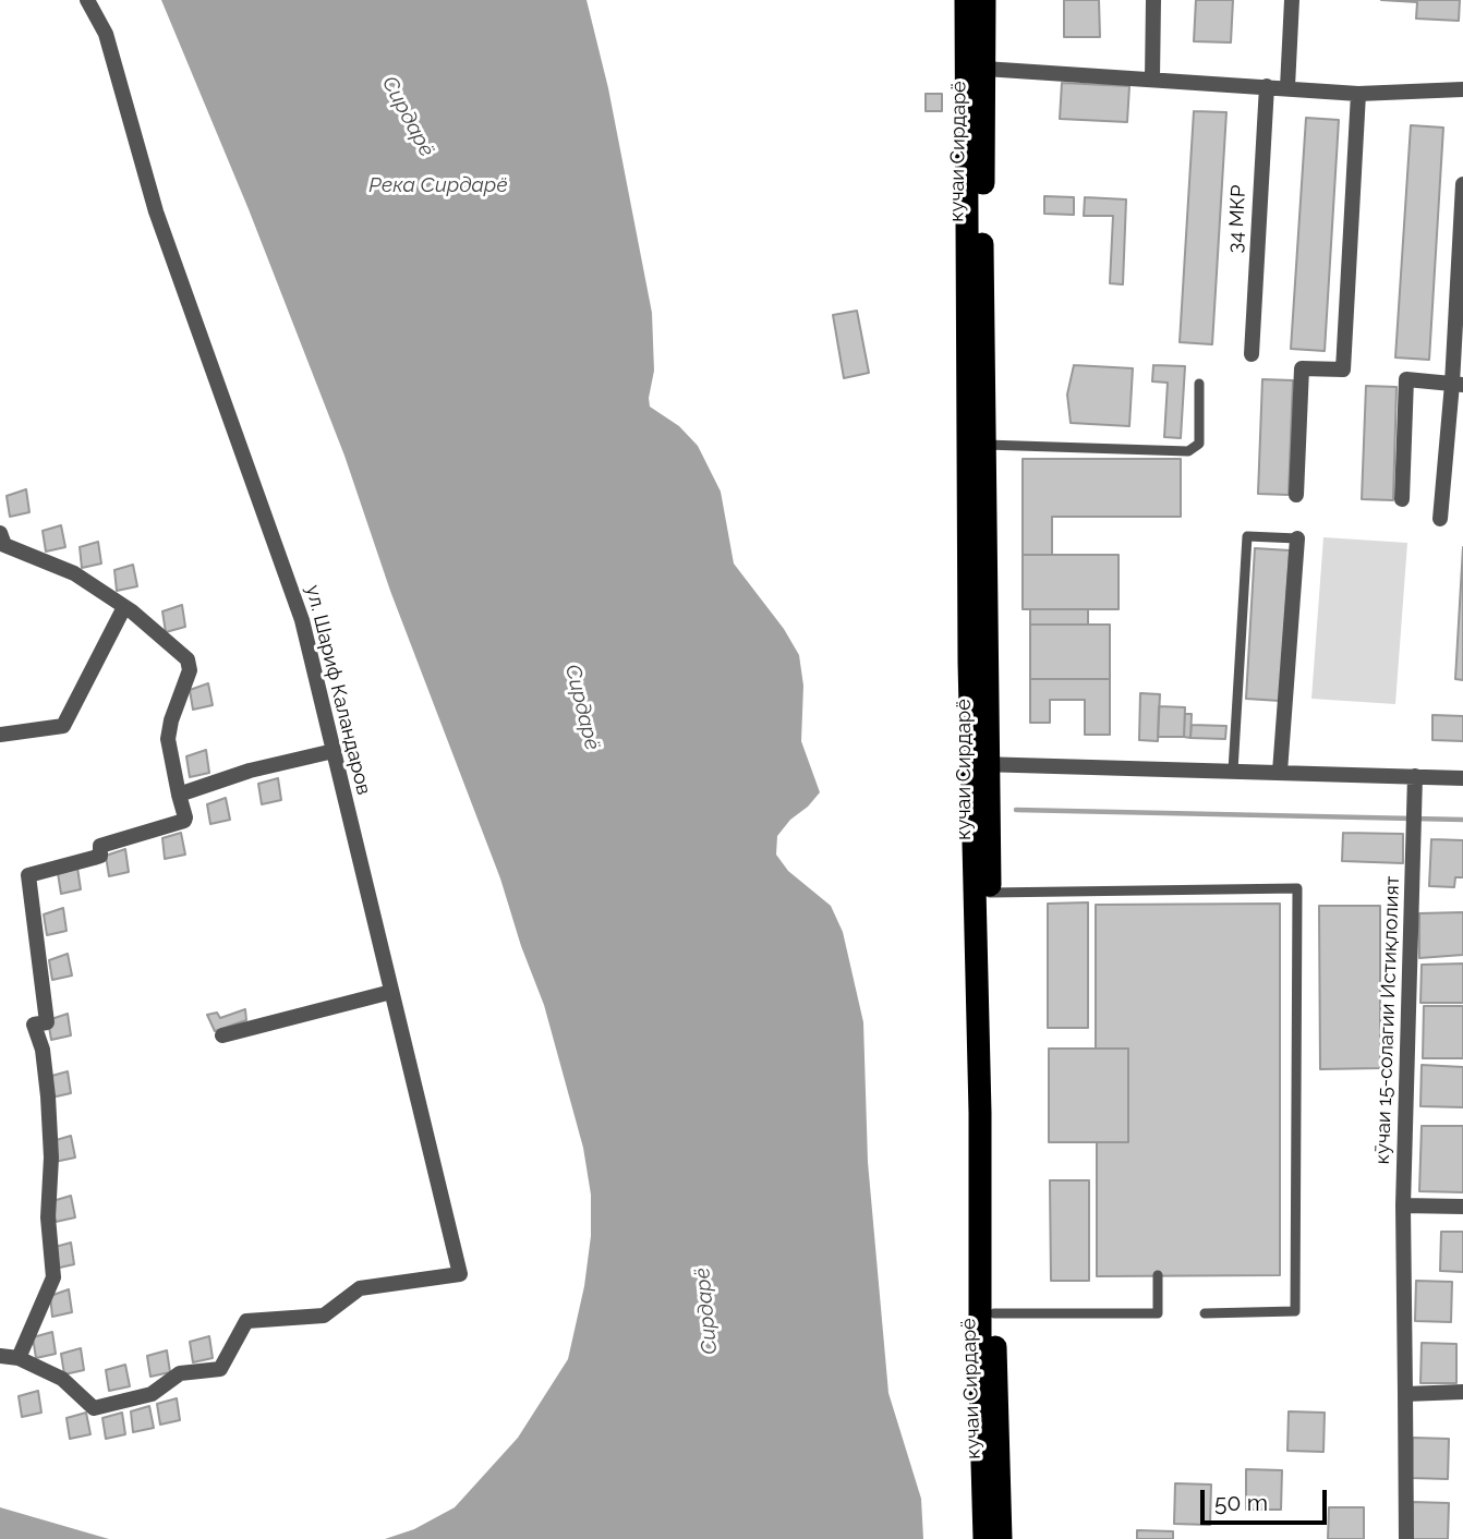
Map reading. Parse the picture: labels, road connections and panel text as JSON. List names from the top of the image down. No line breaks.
{"streets":{"highway":["кучаи Сирдарё"],"street":["34 МКР","ул. Шариф Каландаров","кӯчаи 15-солагии Истиқлолият"]},"water":["Сирдарё","Река Сирдарё"],"scale_bar":"50 m"}
